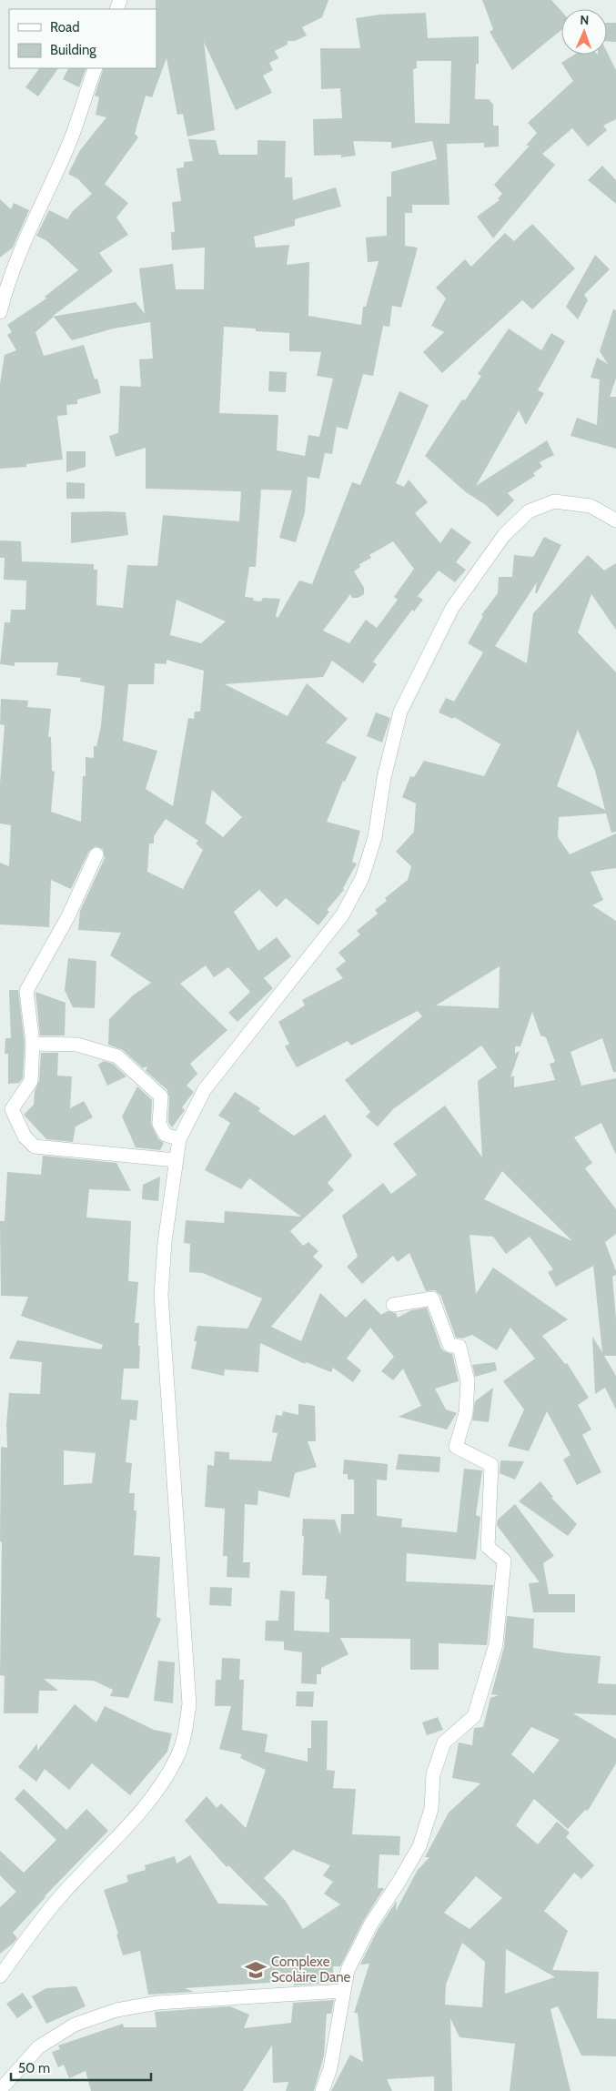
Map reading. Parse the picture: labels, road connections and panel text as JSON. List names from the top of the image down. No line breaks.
{"places":{"school or university":["Complexe Scolaire Dane"]},"legend":["Road","Building"],"scale_bar":"50 m","north":"top"}
